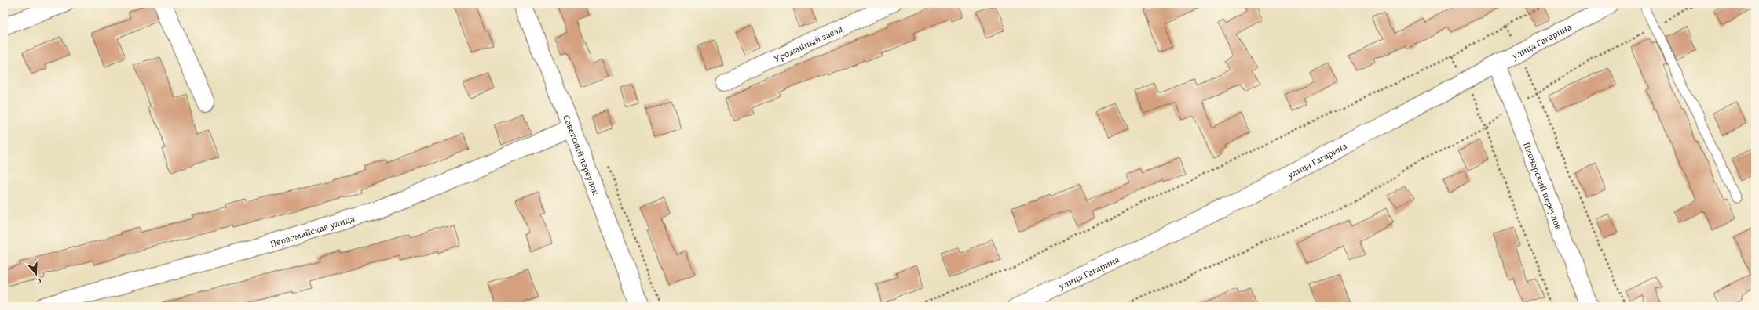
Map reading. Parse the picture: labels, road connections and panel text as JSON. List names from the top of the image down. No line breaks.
{"streets":{"street":["улица Гагарина","Урожайный заезд","Советский переулок","Пионерский переулок","Первомайская улица"]},"crossings":[["улица Гагарина","Пионерский переулок"],["Советский переулок","Первомайская улица"]],"north":"bottom"}
